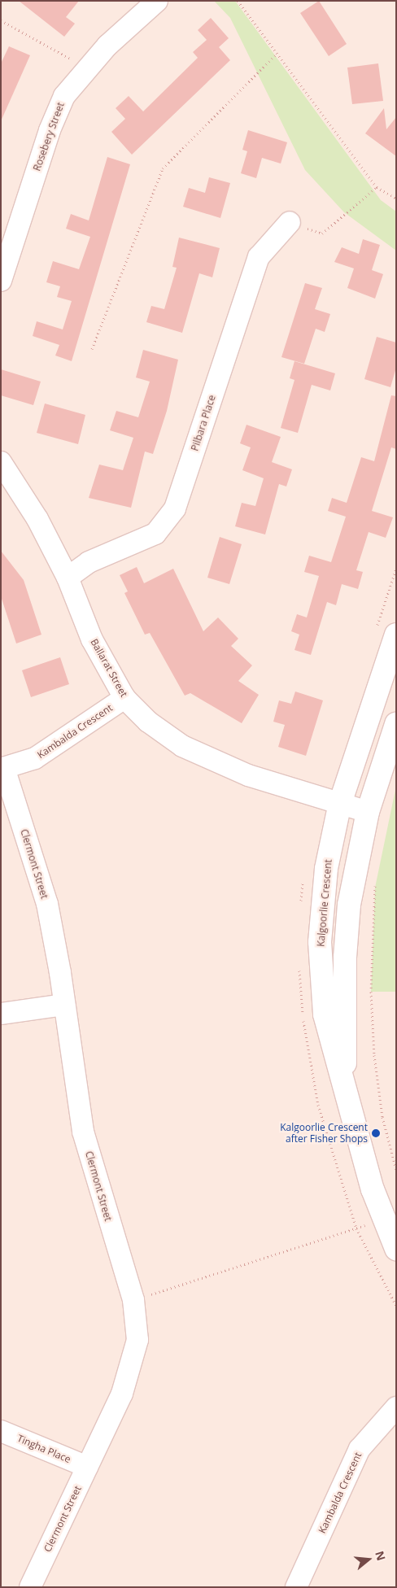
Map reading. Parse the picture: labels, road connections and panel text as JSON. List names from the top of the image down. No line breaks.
{"streets":{"street":["Rosebery Street","Pilbara Place","Ballarat Street","Kambalda Crescent","Clermont Street","Kalgoorlie Crescent","Tingha Place"]},"crossings":[["Pilbara Place","Ballarat Street"],["Ballarat Street","Kambalda Crescent"],["Ballarat Street","Kalgoorlie Crescent"],["Kambalda Crescent","Clermont Street"],["Clermont Street","Tingha Place"]],"places":["Kalgoorlie Crescent after Fisher Shops"],"north":"right"}
